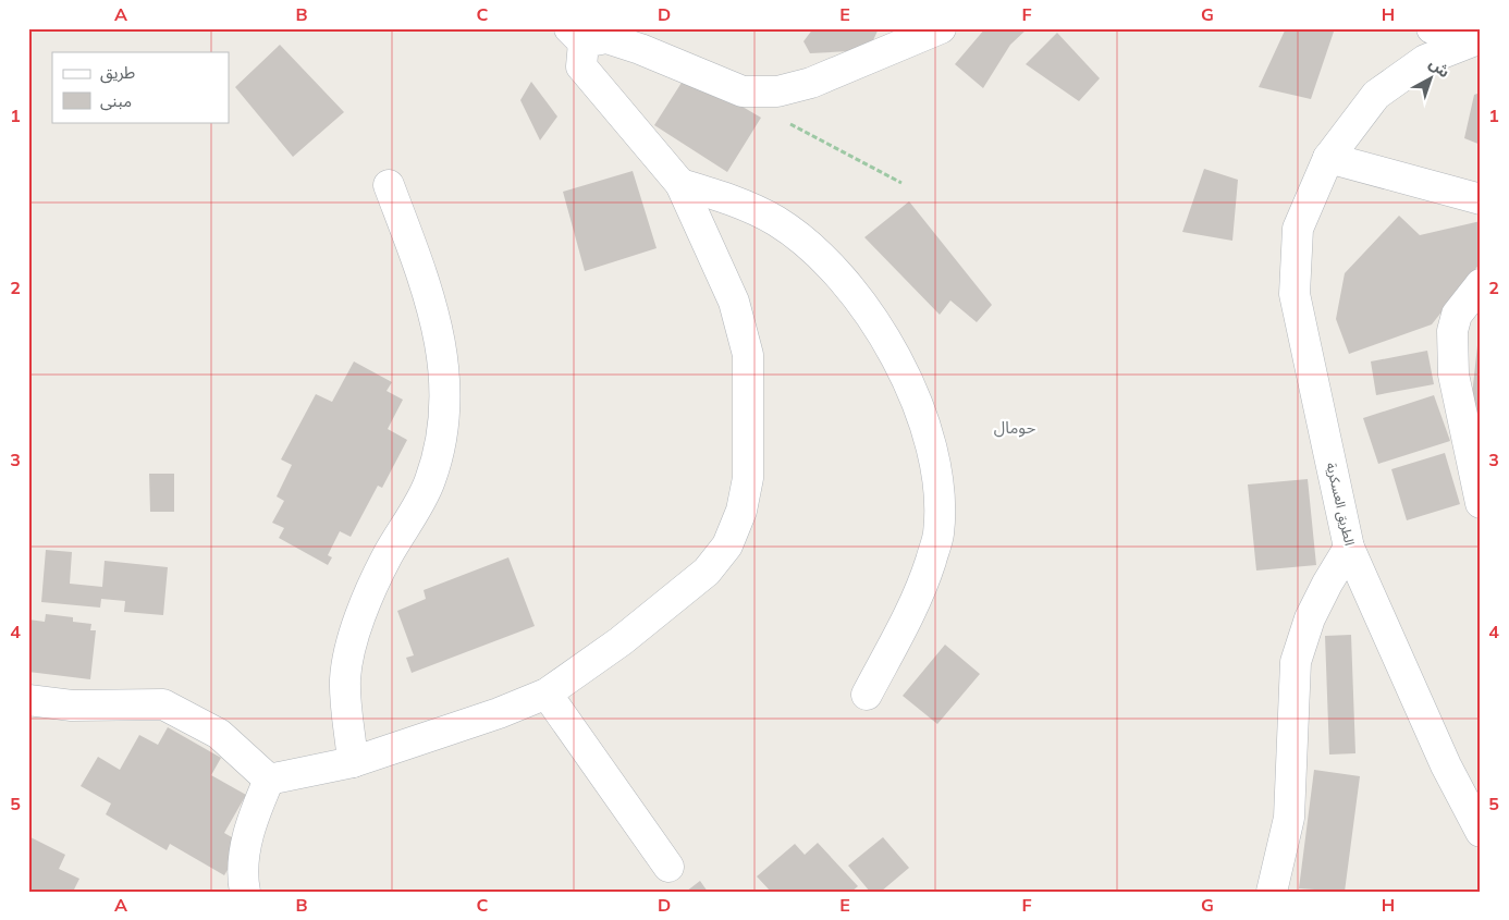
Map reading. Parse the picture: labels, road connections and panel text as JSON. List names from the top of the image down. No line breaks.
{"streets":{"street":["الطريق العسكرية"]},"districts":["حومال"],"legend":["طريق","مبنى"],"north":"top right","grid":{"columns":["A","B","C","D","E","F","G","H"],"rows":["1","2","3","4","5"]}}
